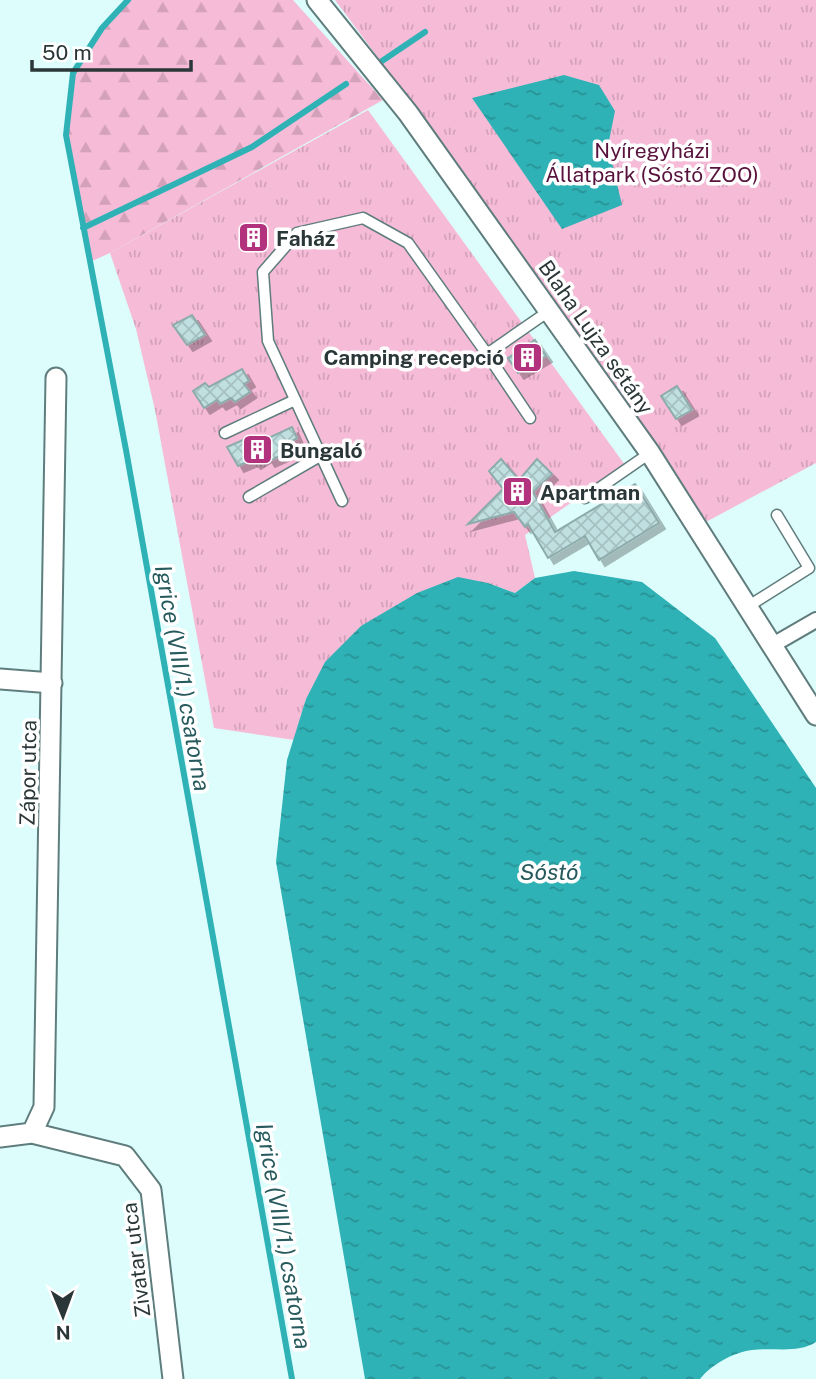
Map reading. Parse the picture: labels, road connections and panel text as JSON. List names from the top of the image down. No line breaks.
{"streets":{"street":["Blaha Lujza sétány","Zápor utca","Zivatar utca"]},"crossings":[["Zápor utca","Zivatar utca"]],"water":["Igrice (VIII/1.) csatorna","Sóstó"],"parks":["Nyíregyházi Állatpark (Sóstó ZOO)"],"places":{"building":["Faház","Camping recepció","Bungaló","Apartman"]},"scale_bar":"50 m","north":"bottom"}
